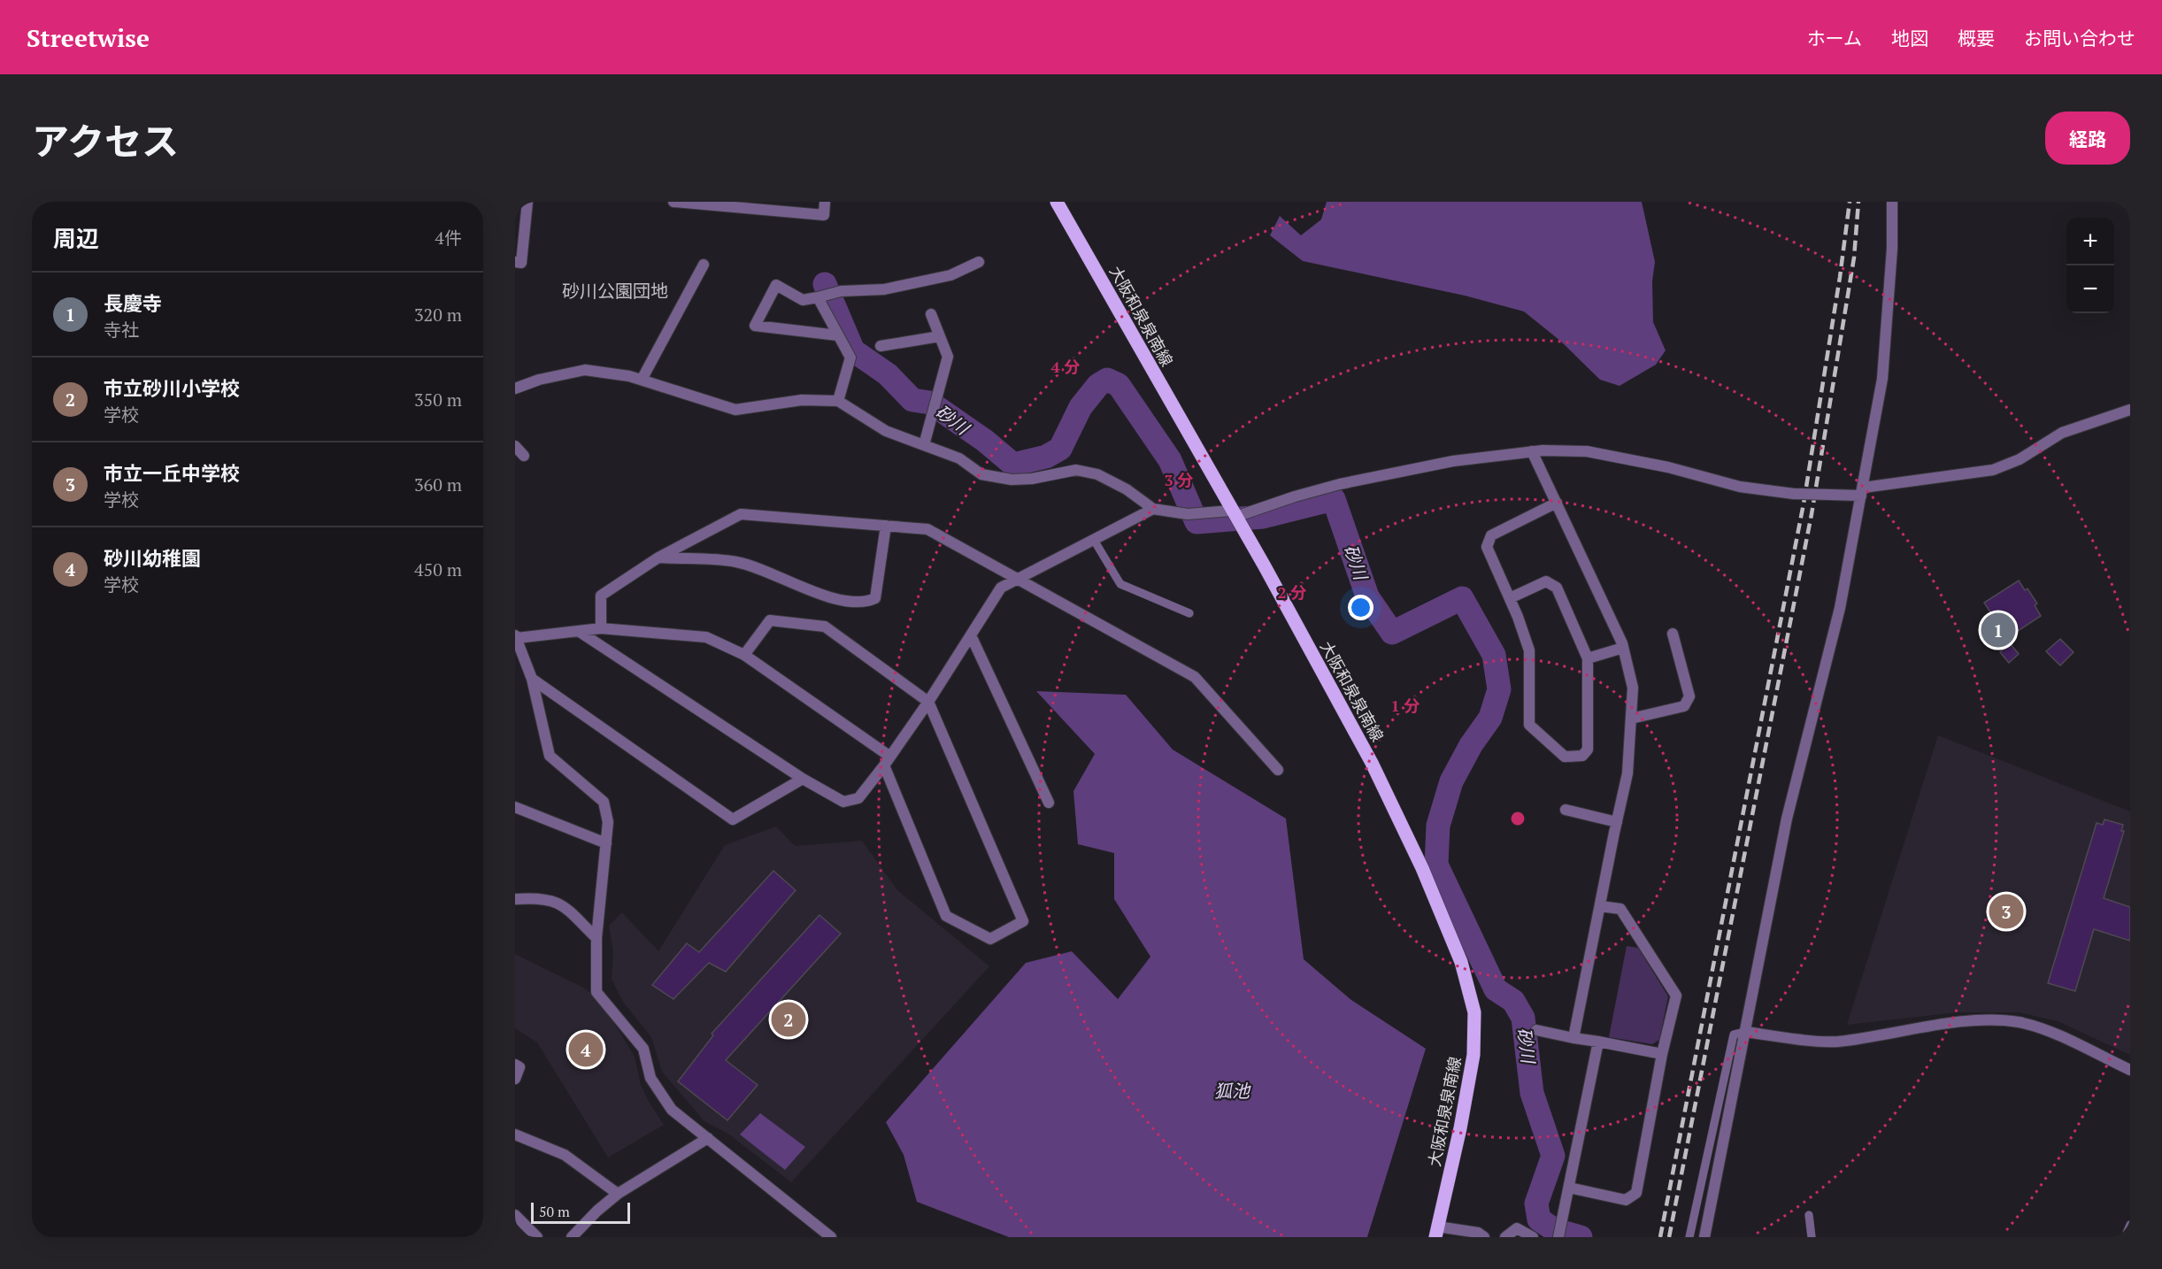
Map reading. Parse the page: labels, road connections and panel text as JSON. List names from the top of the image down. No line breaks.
{"streets":{"main road":["大阪和泉泉南線"]},"districts":["砂川公園団地"],"water":["砂川","狐池"],"scale_bar":"50 m","page":{"header":"Streetwise","nav":["ホーム","地図","概要","お問い合わせ"],"title":"アクセス","buttons":"経路","heading":["周辺","4件"],"map_buttons":["+","−"],"list":[{"mark":"1","name":"長慶寺","note":"寺社","value":"320 m"},{"mark":"2","name":"市立砂川小学校","note":"学校","value":"350 m"},{"mark":"3","name":"市立一丘中学校","note":"学校","value":"360 m"},{"mark":"4","name":"砂川幼稚園","note":"学校","value":"450 m"}],"pins":["1","3","2","4"],"scale":"50 m"},"rings":["4 分","3 分","2 分","1 分"]}
